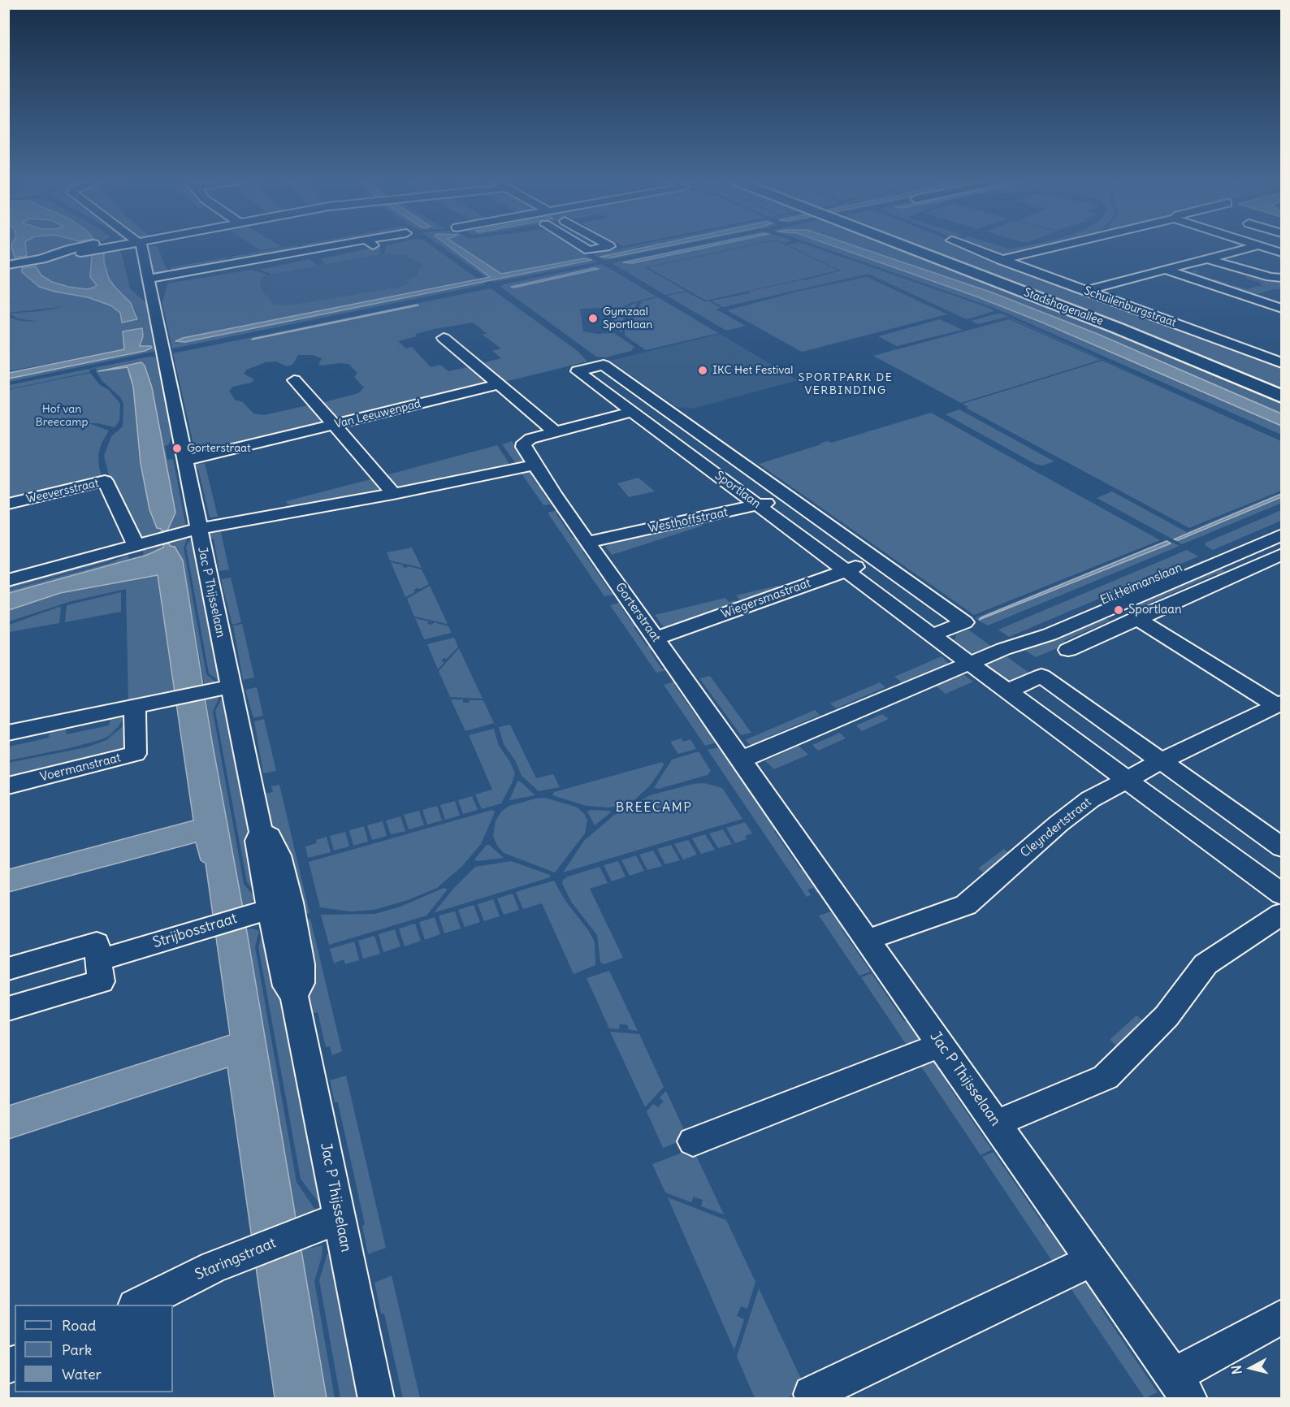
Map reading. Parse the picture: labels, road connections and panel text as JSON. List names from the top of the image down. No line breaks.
{"streets":{"main road":["Stadshagenallee"],"street":["Schuilenburgstraat","Van Leeuwenpad","Sportlaan","Weeversstraat","Westhoffstraat","Eli Heimanslaan","Jac P Thijsselaan","Wiegersmastraat","Gorterstraat","Voermanstraat","Cleyndertstraat","Strijbosstraat","Staringstraat"]},"crossings":[["Van Leeuwenpad","Jac P Thijsselaan"],["Sportlaan","Westhoffstraat"],["Sportlaan","Eli Heimanslaan"],["Sportlaan","Wiegersmastraat"],["Sportlaan","Cleyndertstraat"],["Westhoffstraat","Gorterstraat"],["Eli Heimanslaan","Jac P Thijsselaan"],["Eli Heimanslaan","Gorterstraat"],["Jac P Thijsselaan","Gorterstraat"],["Jac P Thijsselaan","Cleyndertstraat"],["Jac P Thijsselaan","Strijbosstraat"],["Jac P Thijsselaan","Staringstraat"],["Wiegersmastraat","Gorterstraat"]],"districts":["SPORTPARK DE VERBINDING","BREECAMP"],"parks":["Hof van Breecamp"],"places":["Gymzaal Sportlaan","IKC Het Festival","Gorterstraat","Sportlaan"],"legend":["Road","Park","Water"],"north":"left"}
